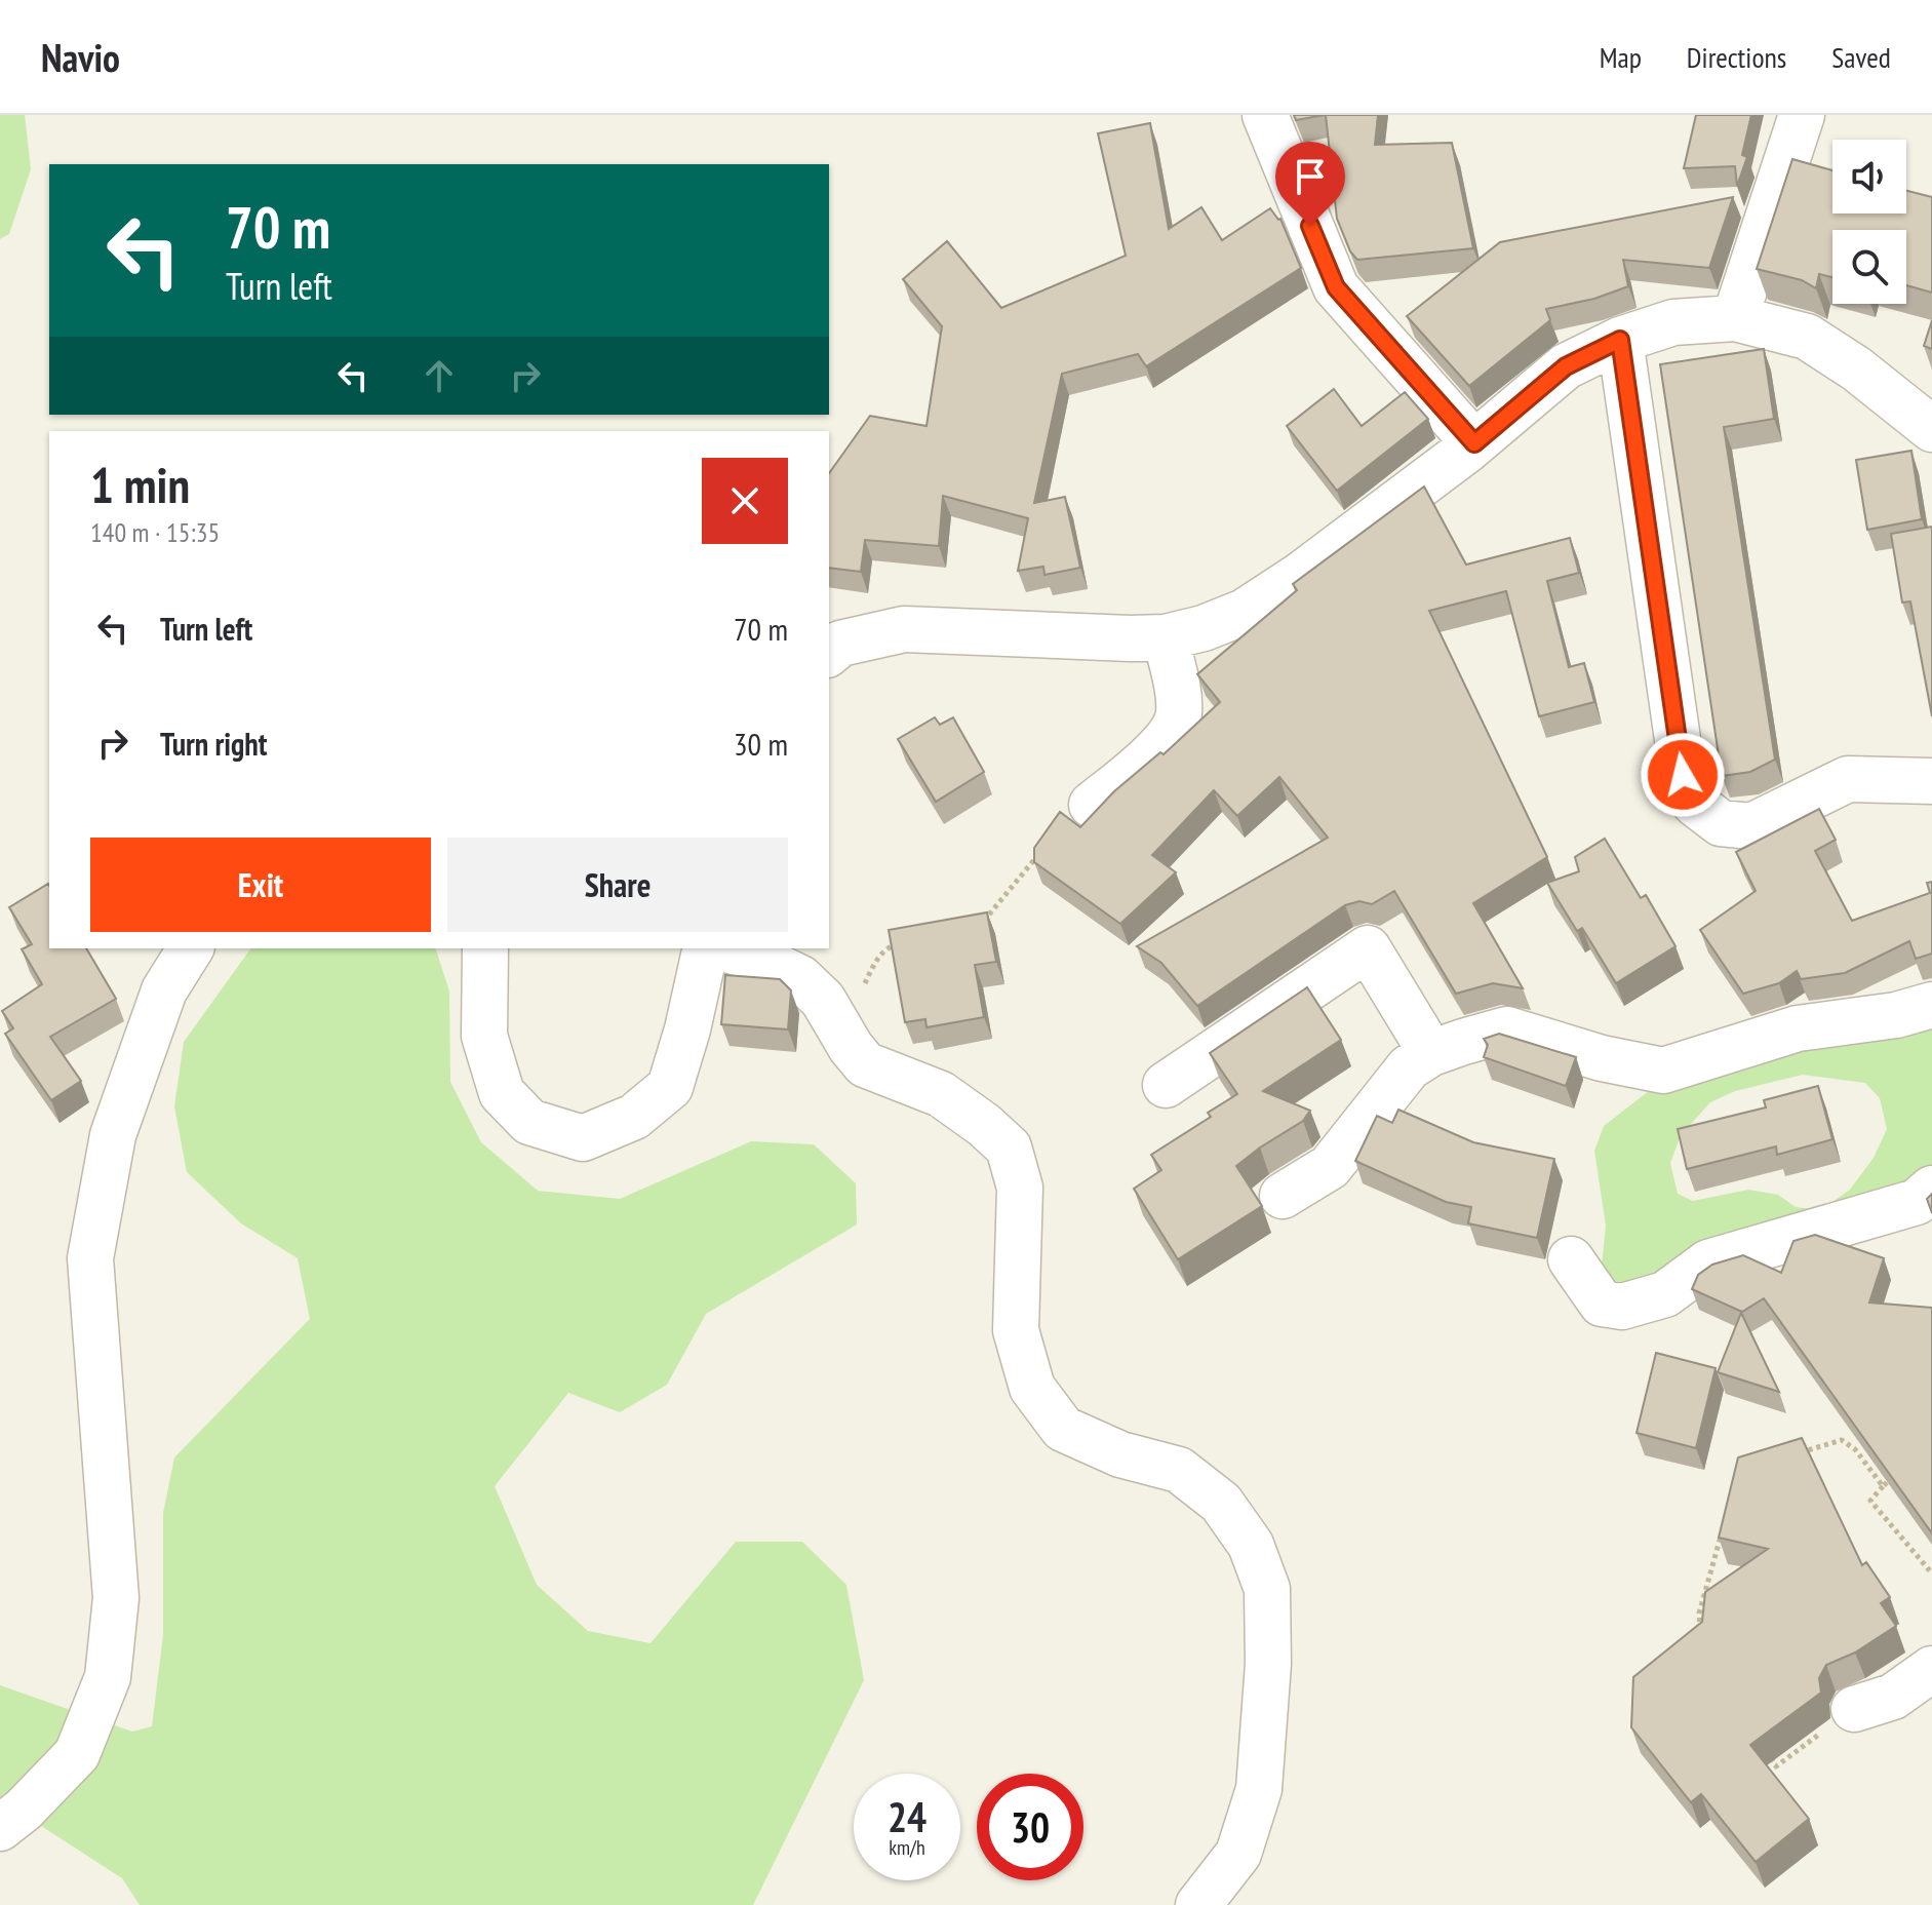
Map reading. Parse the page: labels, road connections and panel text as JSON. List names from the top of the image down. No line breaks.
{"page":{"header":"Navio","nav":["Map","Directions","Saved"],"turn":["70 m","Turn left"],"heading":["1 min","140 m · 15:35"],"list":[{"name":"Turn left","value":"70 m"},{"name":"Turn right","value":"30 m"}],"buttons":["Exit","Share"],"speed":"24 km/h","limit":"30"}}
